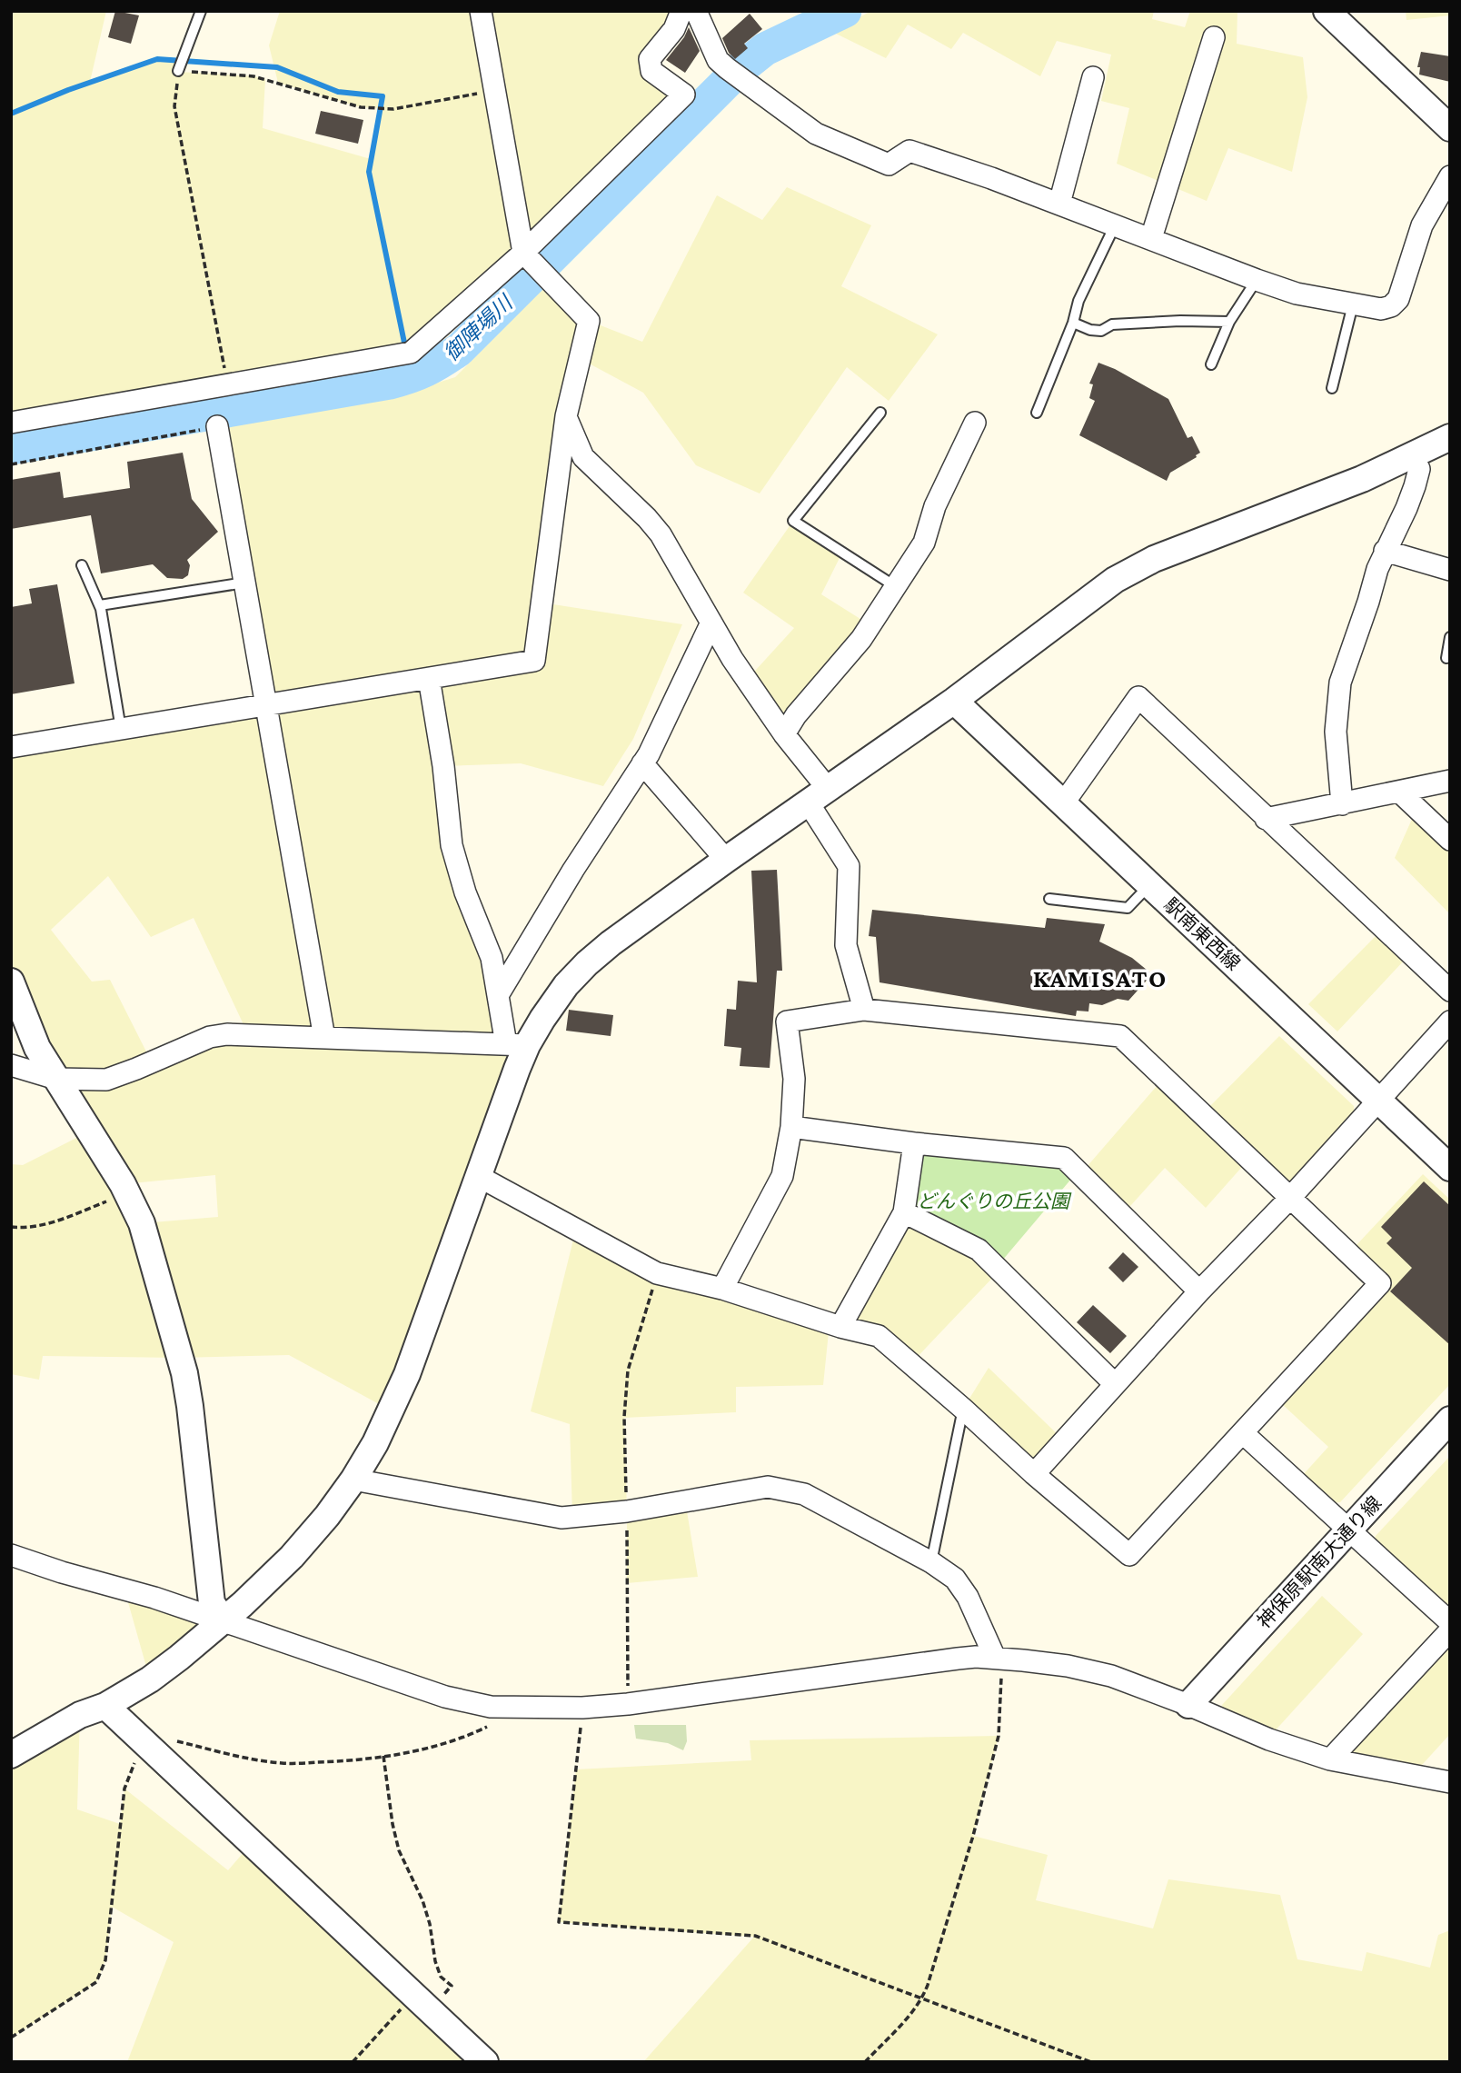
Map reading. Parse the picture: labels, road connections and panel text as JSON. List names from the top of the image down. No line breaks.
{"streets":{"street":["駅南東西線","神保原駅南大通り線"]},"districts":["KAMISATO"],"water":["御陣場川"],"parks":["どんぐりの丘公園"]}
